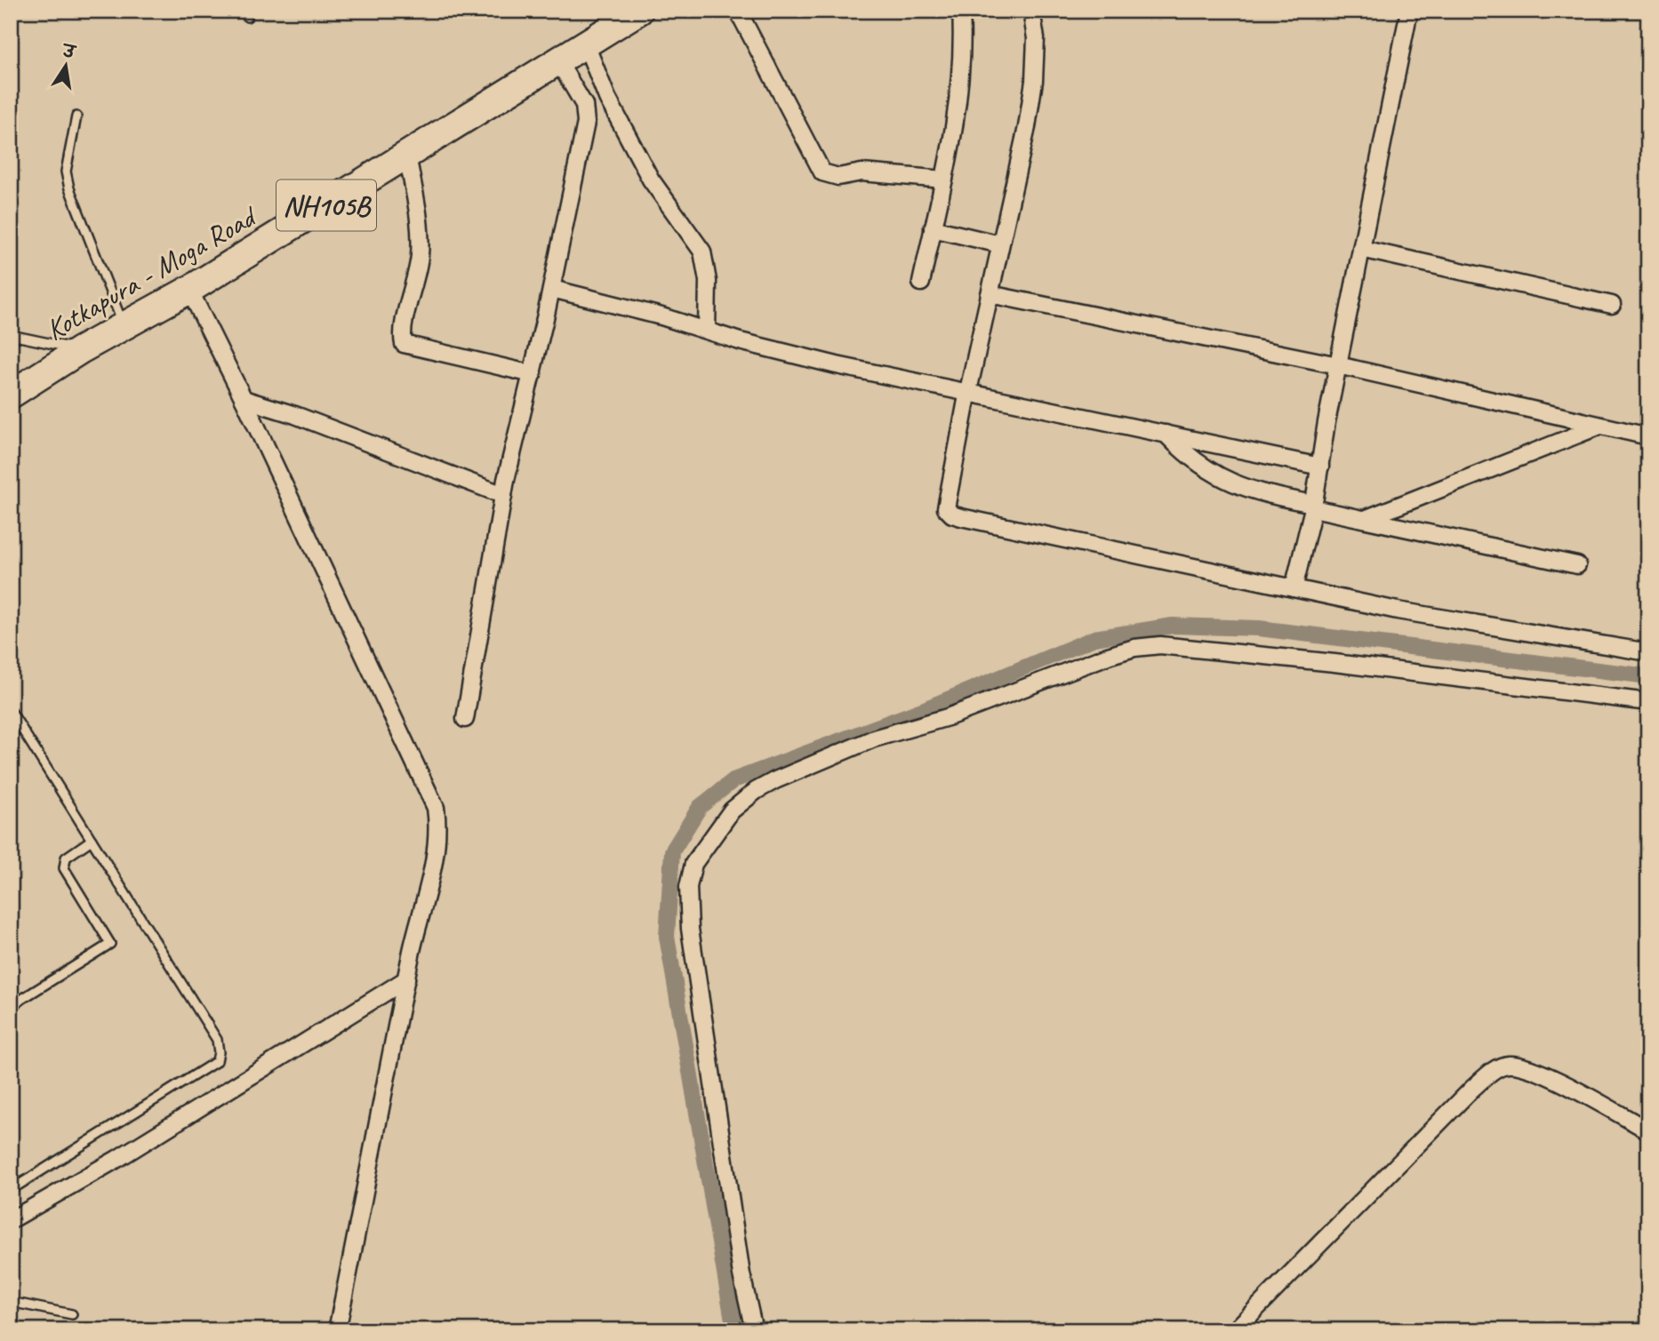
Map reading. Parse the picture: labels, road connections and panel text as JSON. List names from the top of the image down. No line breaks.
{"streets":{"highway":["NH105B","Kotkapura - Moga Road"]},"north":"top"}
